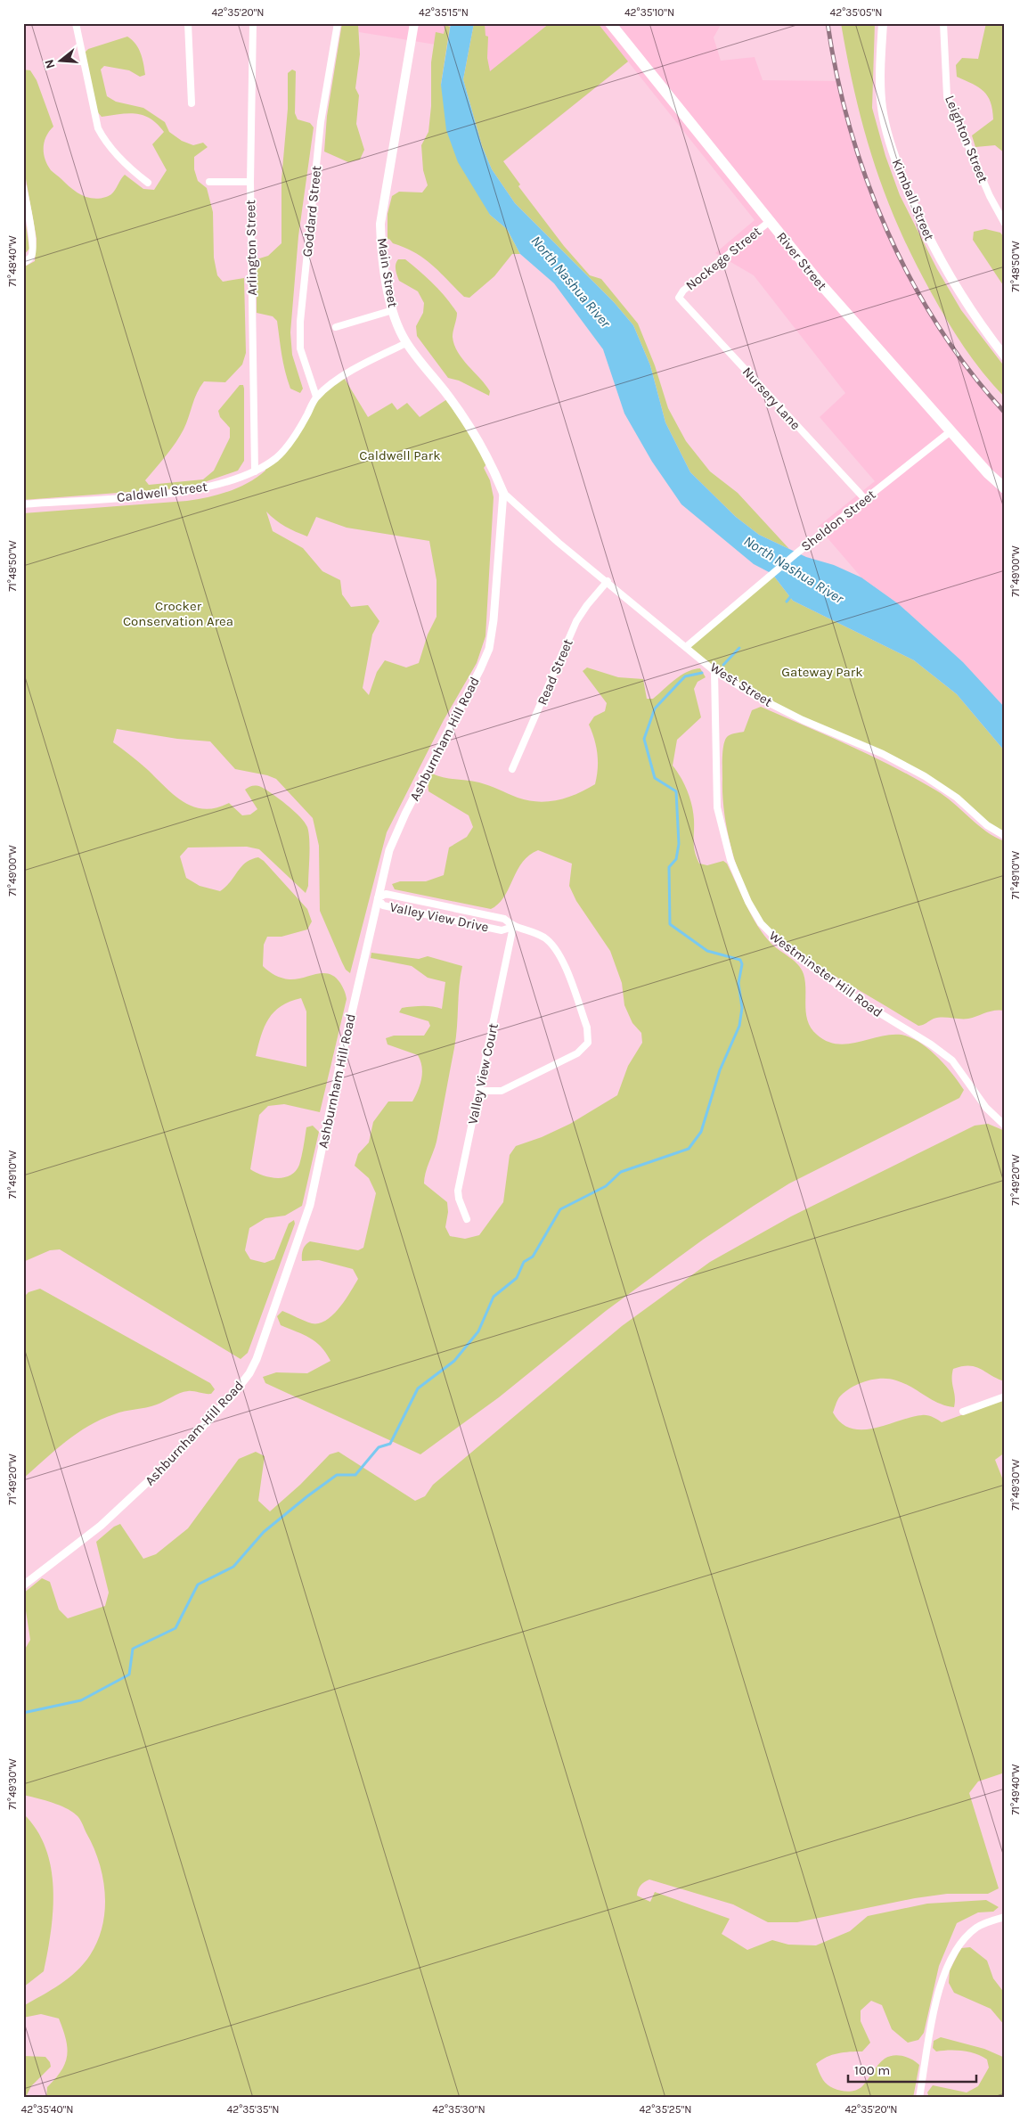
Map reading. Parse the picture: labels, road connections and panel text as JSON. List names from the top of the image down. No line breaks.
{"streets":{"highway":["River Street"],"main road":["Kimball Street","Main Street"],"street":["Leighton Street","Goddard Street","Arlington Street","Nockege Street","Nursery Lane","Caldwell Street","Sheldon Street","Read Street","West Street","Ashburnham Hill Road","Valley View Drive","Westminster Hill Road","Valley View Court"]},"crossings":[["Goddard Street","Caldwell Street"],["Arlington Street","Caldwell Street"],["Nockege Street","River Street"],["Nockege Street","Nursery Lane"],["River Street","Sheldon Street"],["Main Street","Caldwell Street"],["Main Street","West Street"],["Main Street","Ashburnham Hill Road"],["Nursery Lane","Sheldon Street"],["Sheldon Street","West Street"],["Read Street","West Street"],["West Street","Ashburnham Hill Road"],["West Street","Westminster Hill Road"],["Ashburnham Hill Road","Valley View Drive"],["Valley View Drive","Valley View Court"]],"water":["North Nashua River"],"parks":["Caldwell Park","Crocker Conservation Area","Gateway Park"],"scale_bar":"100 m","north":"left","coordinates":["42°35'20\"N","42°35'15\"N","42°35'10\"N","42°35'05\"N","71°48'40\"W","71°48'50\"W","71°49'00\"W","71°49'10\"W","71°49'20\"W","71°49'30\"W","71°49'40\"W","42°35'40\"N","42°35'35\"N","42°35'30\"N","42°35'25\"N"]}
